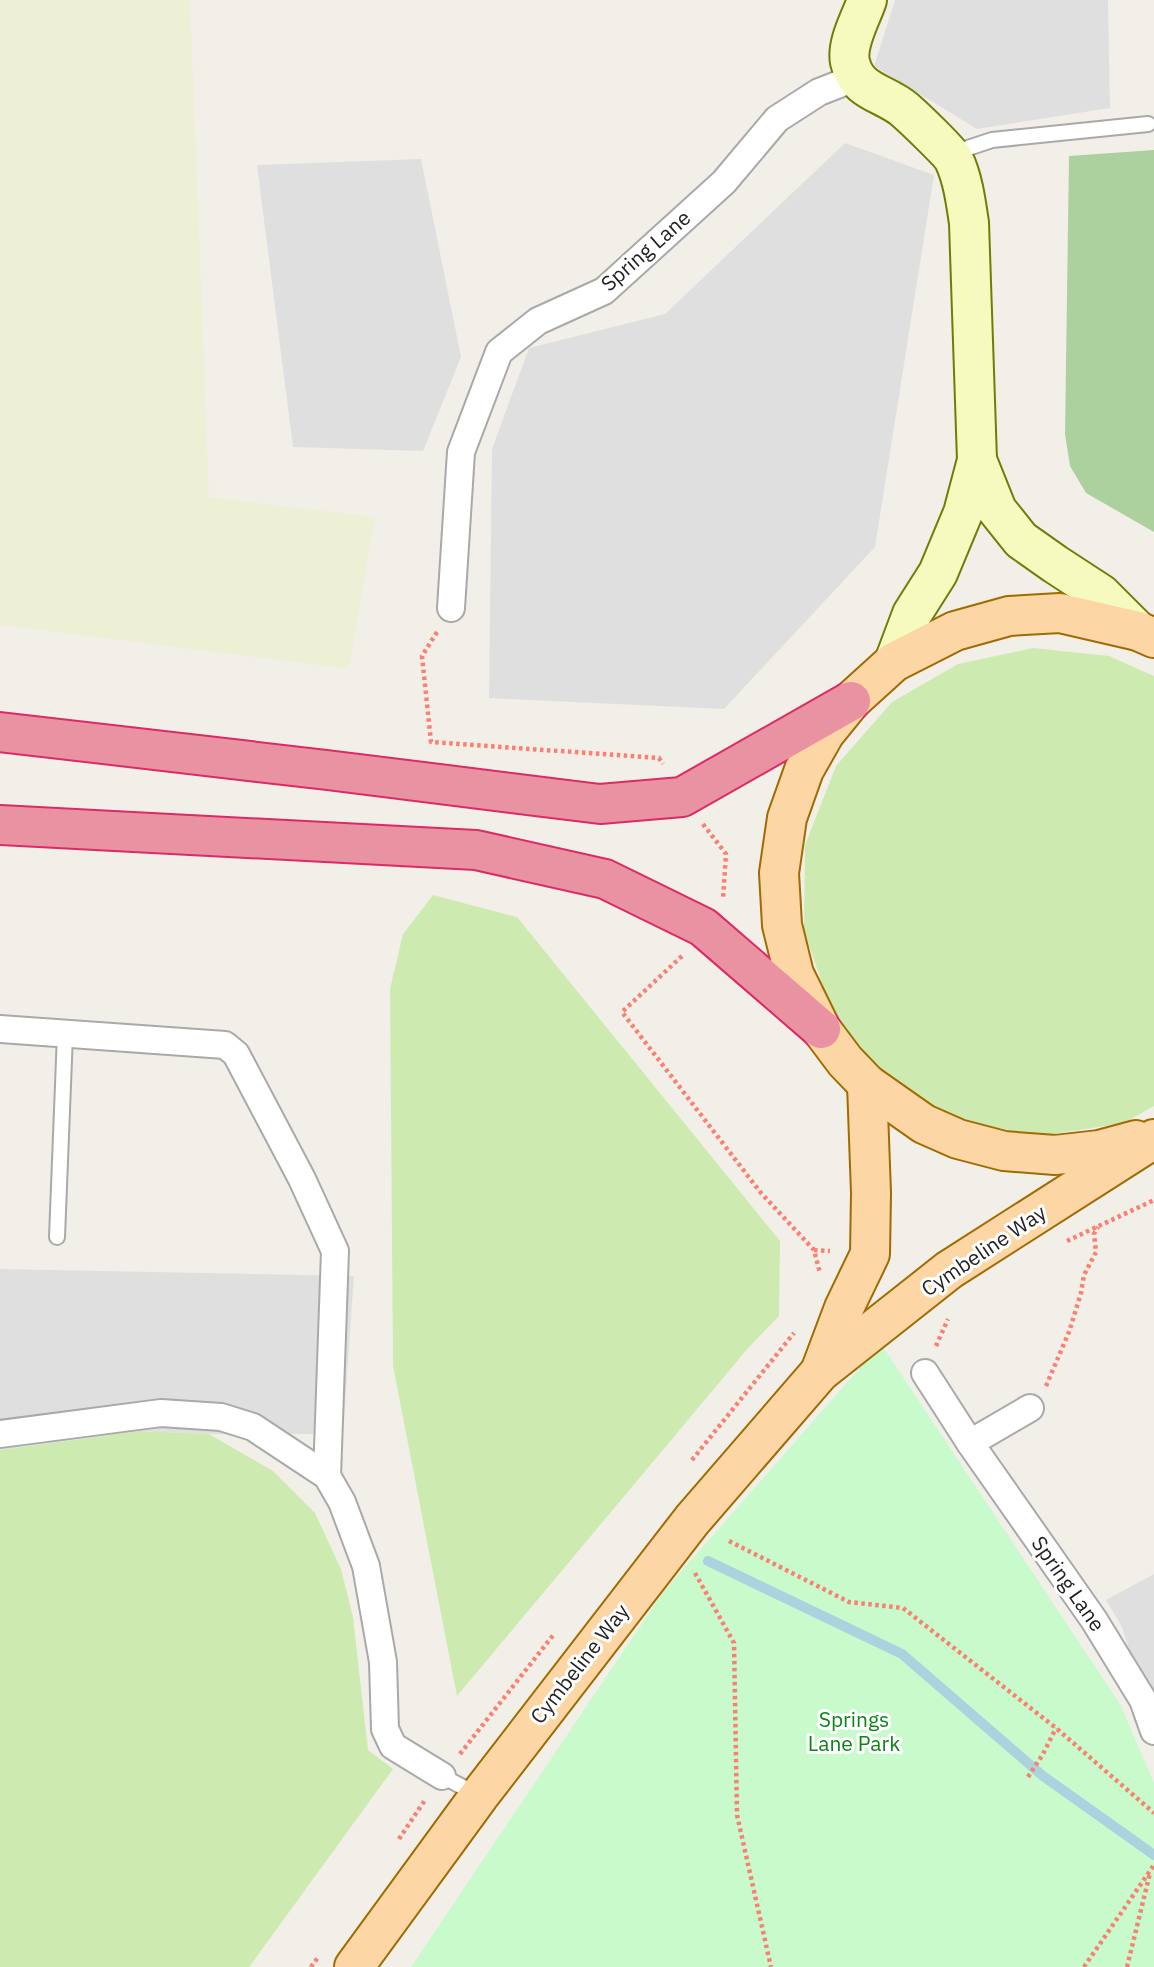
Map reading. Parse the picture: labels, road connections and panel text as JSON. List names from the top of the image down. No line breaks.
{"streets":{"main road":["Cymbeline Way"],"street":["Spring Lane"]},"parks":["Springs Lane Park"]}
